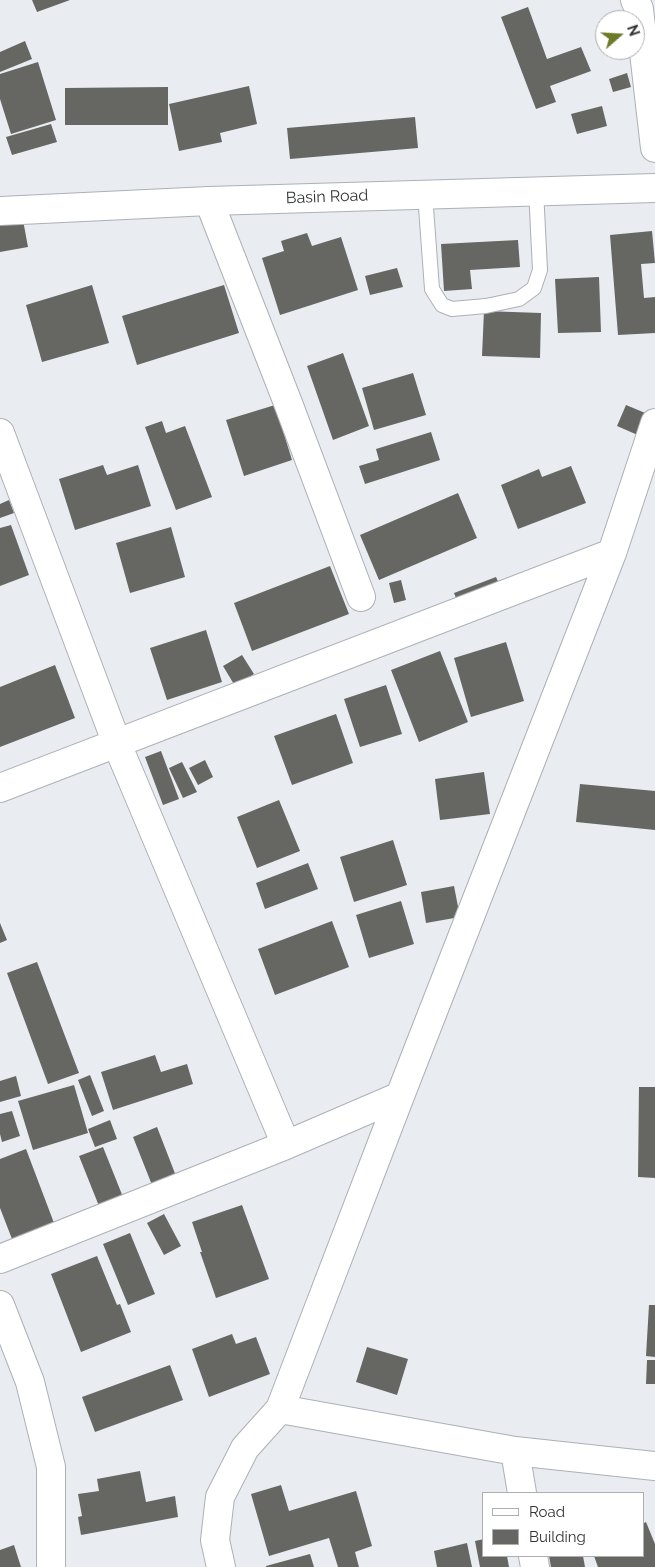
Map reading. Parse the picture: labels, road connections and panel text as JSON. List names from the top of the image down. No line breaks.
{"streets":{"street":["Basin Road"]},"legend":["Road","Building"],"north":"right"}
